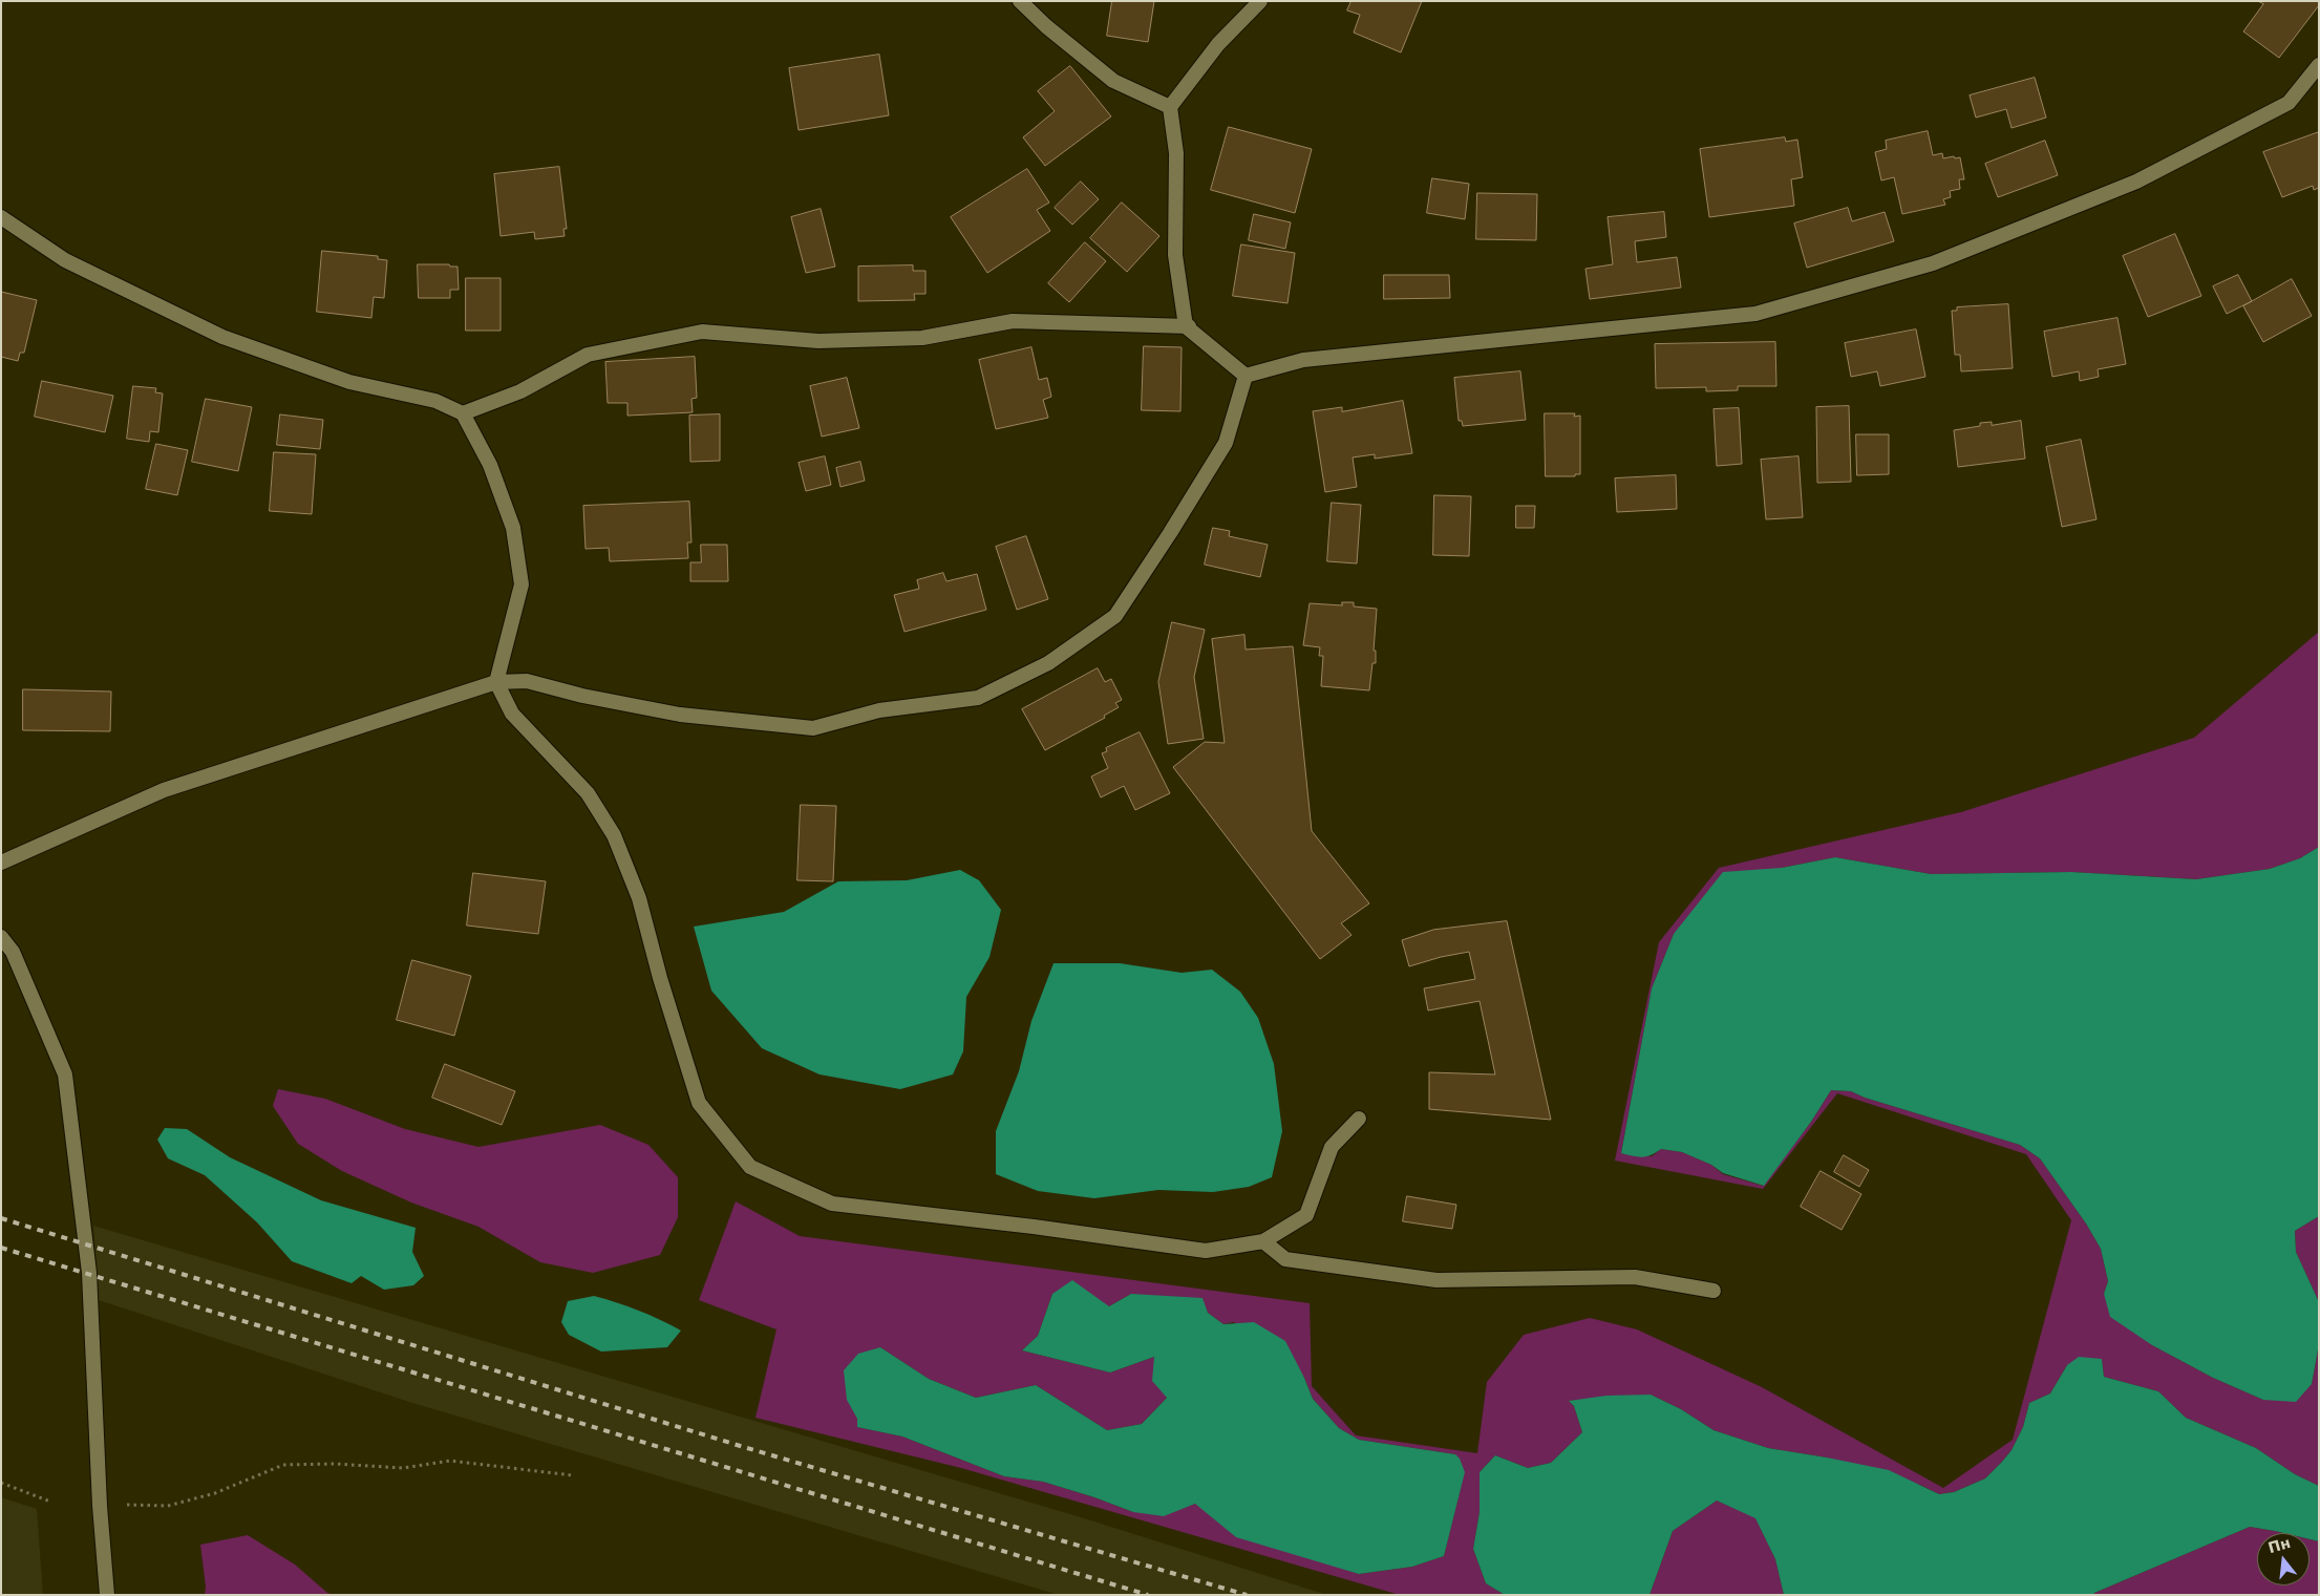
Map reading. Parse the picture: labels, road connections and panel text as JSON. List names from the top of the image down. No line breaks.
{"north":"top"}
